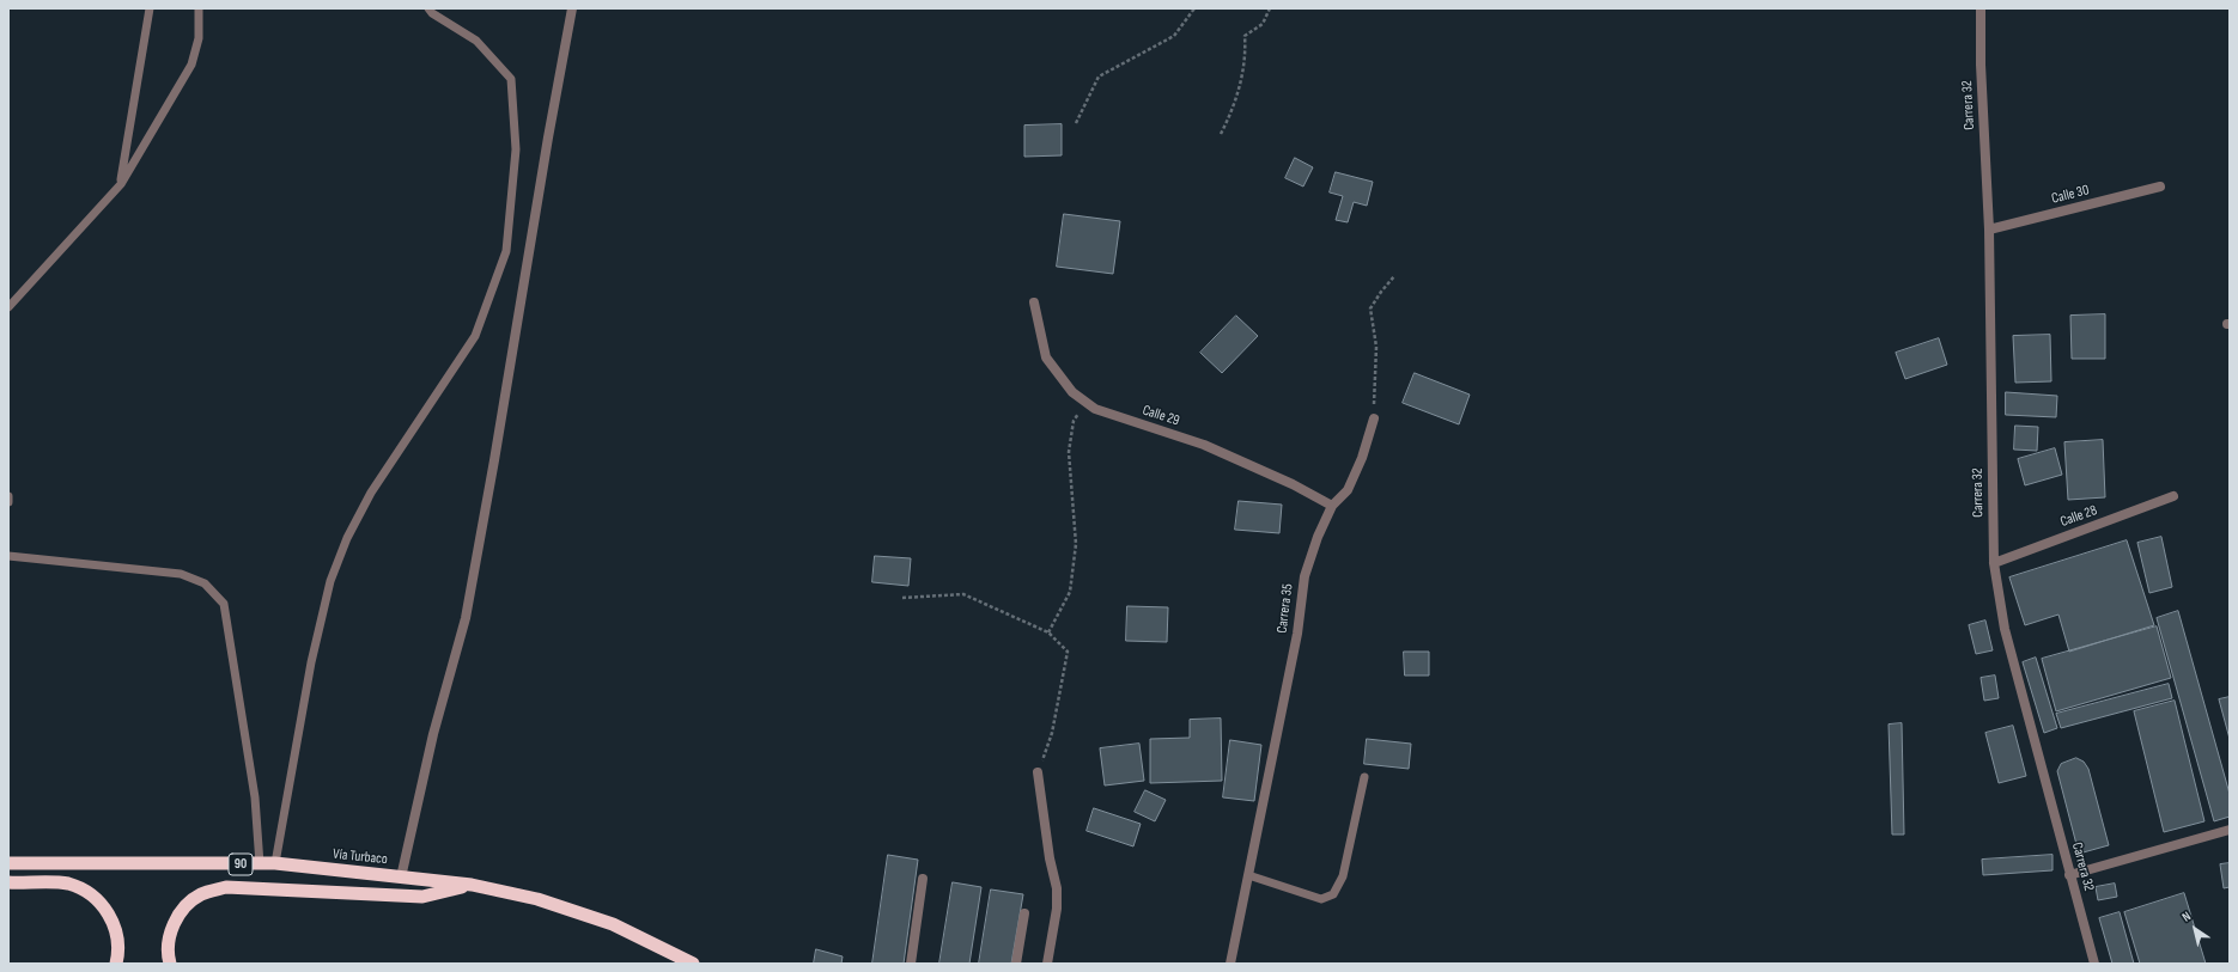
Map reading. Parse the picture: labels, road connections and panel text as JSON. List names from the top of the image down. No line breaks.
{"streets":{"highway":["Vía Turbaco","90"],"street":["Carrera 32","Calle 30","Calle 29","Calle 28","Carrera 35"]},"crossings":[["Carrera 32","Calle 30"],["Carrera 32","Calle 28"],["Calle 29","Carrera 35"]],"north":"top left"}
